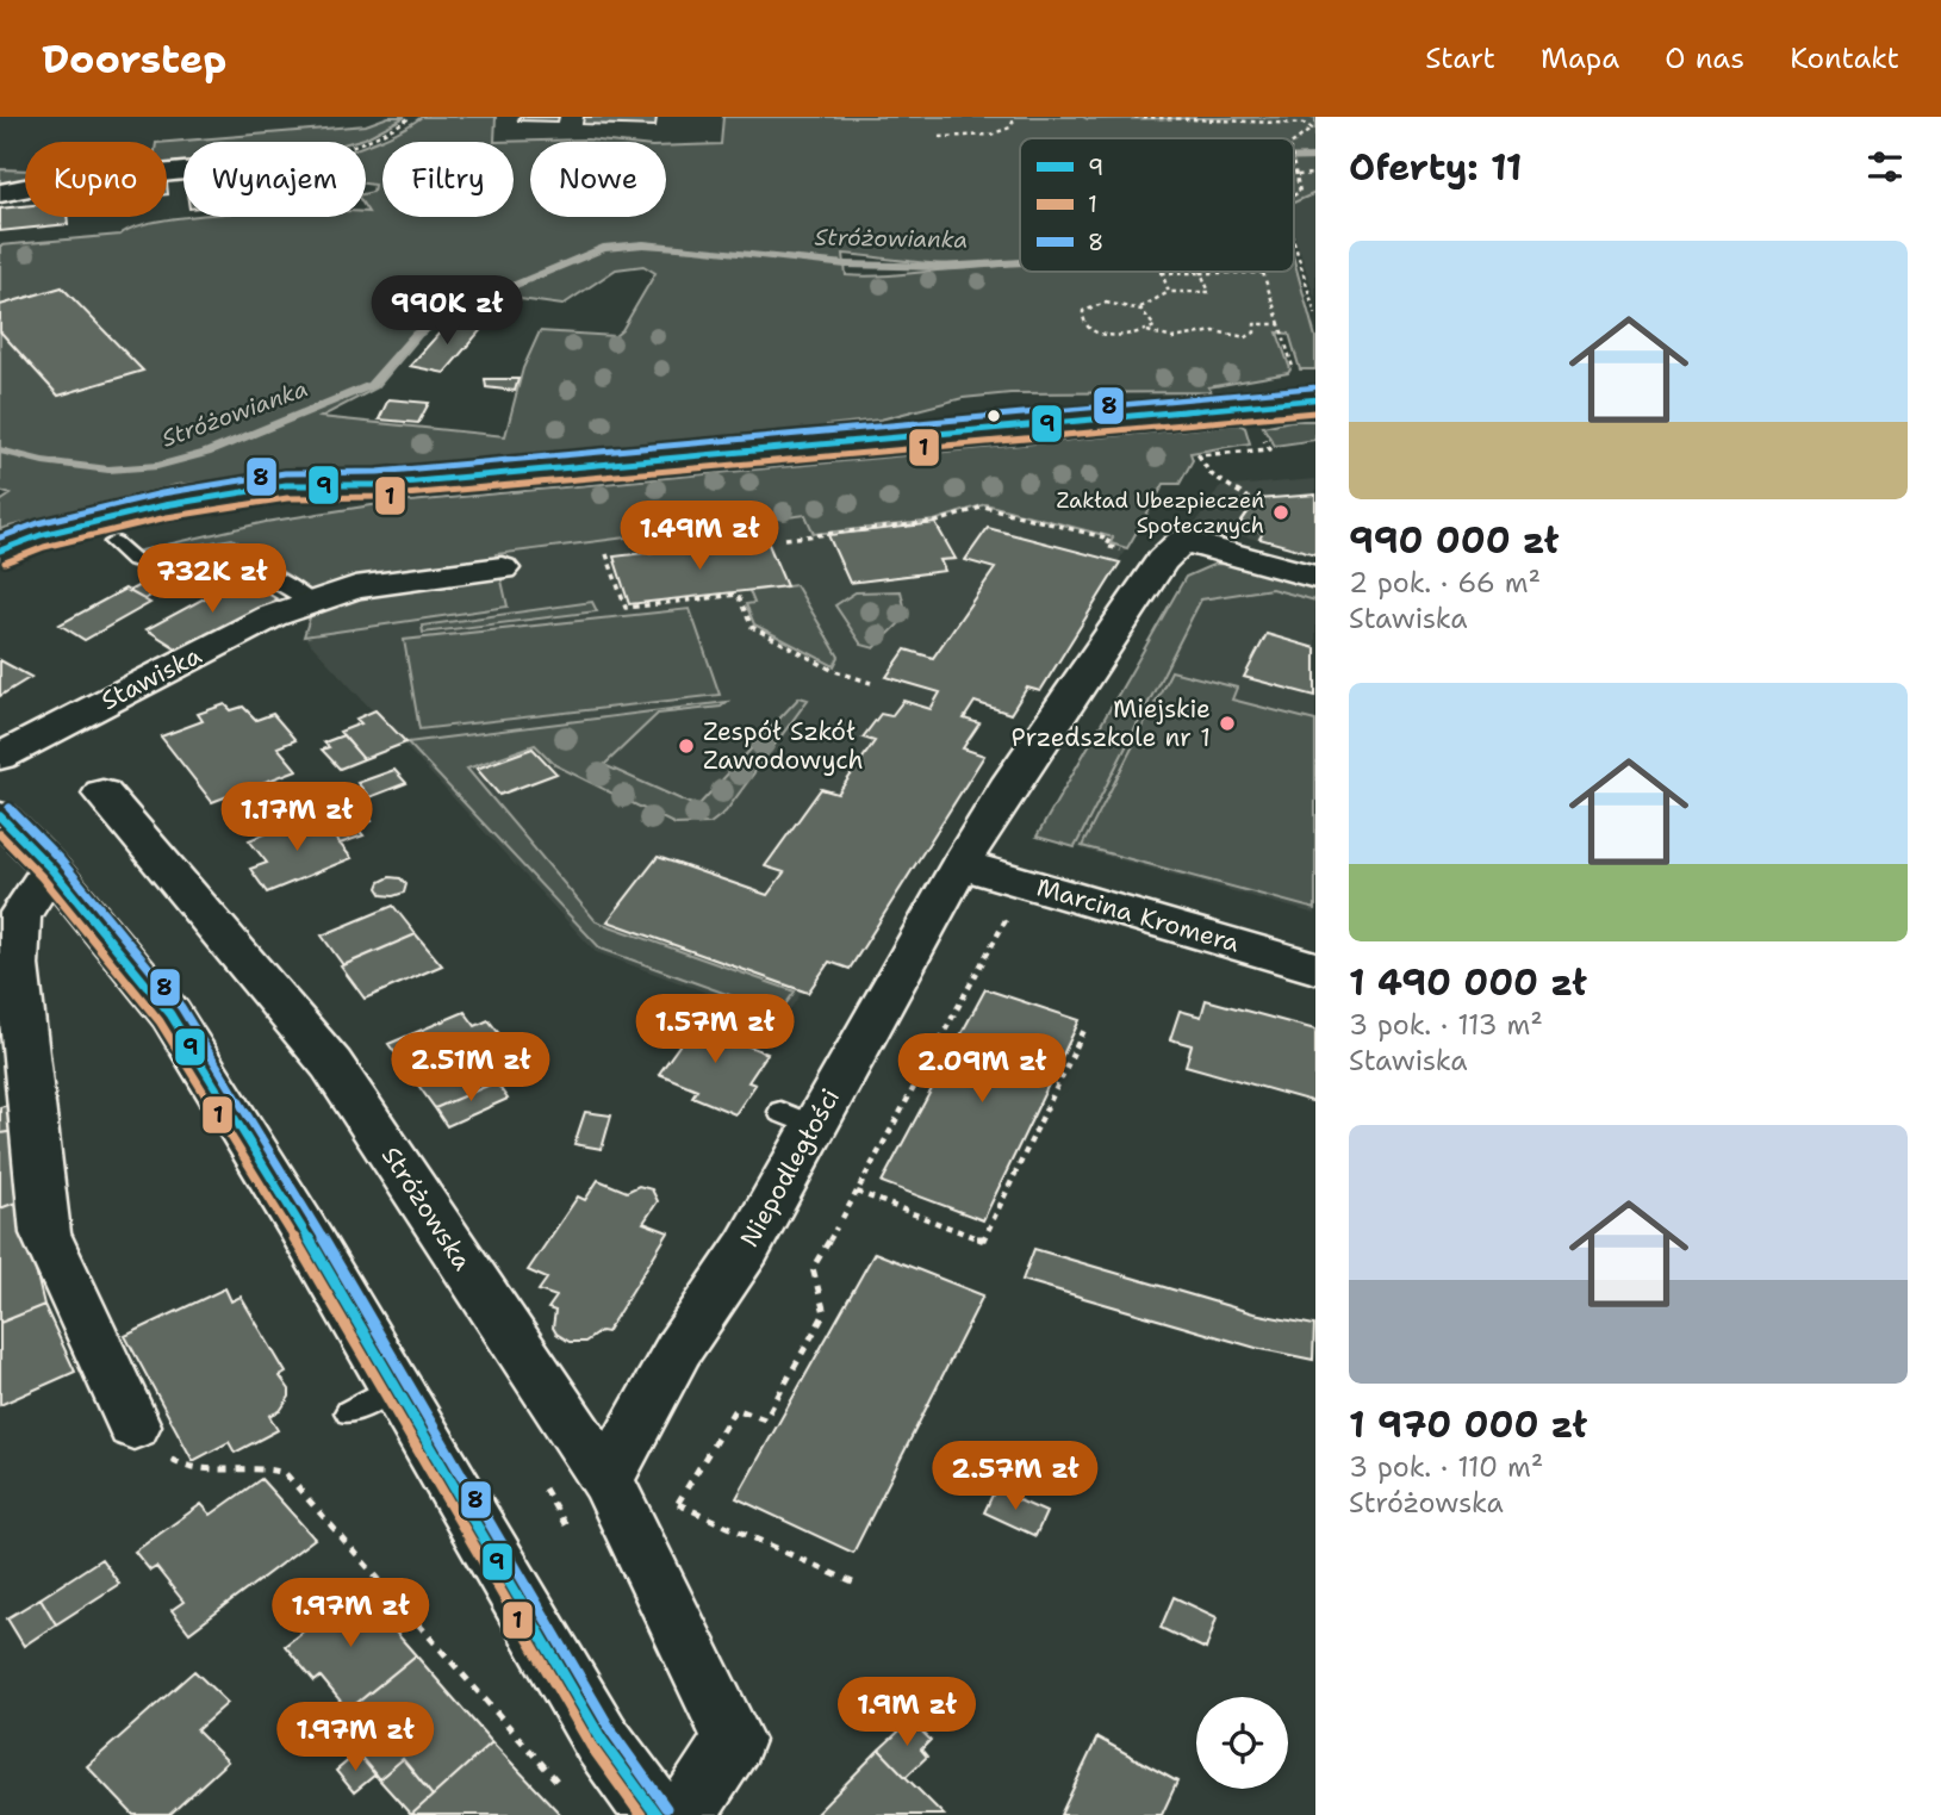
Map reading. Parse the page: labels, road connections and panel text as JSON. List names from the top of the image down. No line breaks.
{"streets":{"street":["Stawiska","Marcina Kromera","Niepodległości","Stróżowska"]},"crossings":[["Marcina Kromera","Niepodległości"],["Niepodległości","Stróżowska"]],"water":["Stróżowianka"],"places":["Zakład Ubezpieczeń Społecznych","Miejskie Przedszkole nr 1","Zespół Szkół Zawodowych"],"lines":["transit line 8","transit line 9","transit line 1"],"legend":["9","1","8"],"page":{"header":"Doorstep","nav":["Start","Mapa","O nas","Kontakt"],"heading":"Oferty: 11","chip":["Kupno","Wynajem","Filtry","Nowe"],"list":[{"name":"990 000 zł","note":"2 pok. · 66 m² · Stawiska"},{"name":"1 490 000 zł","note":"3 pok. · 113 m² · Stawiska"},{"name":"1 970 000 zł","note":"3 pok. · 110 m² · Stróżowska"}],"price":["990K zł","1.49M zł","732K zł","1.17M zł","1.57M zł","2.51M zł","2.09M zł","2.57M zł","1.97M zł","1.9M zł","1.97M zł"]}}
